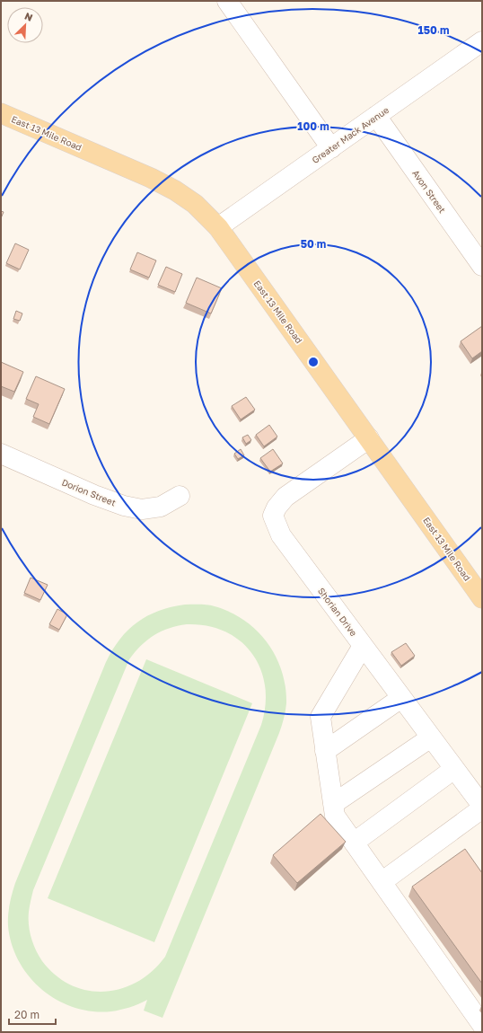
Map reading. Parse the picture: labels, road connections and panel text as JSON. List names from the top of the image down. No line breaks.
{"streets":{"main road":["East 13 Mile Road"],"street":["Greater Mack Avenue","Avon Street","Dorion Street","Shorian Drive"]},"crossings":[["East 13 Mile Road","Greater Mack Avenue"],["East 13 Mile Road","Shorian Drive"],["Greater Mack Avenue","Avon Street"]],"scale_bar":"20 m","north":"top right","rings":["150 m","100 m","50 m"]}
